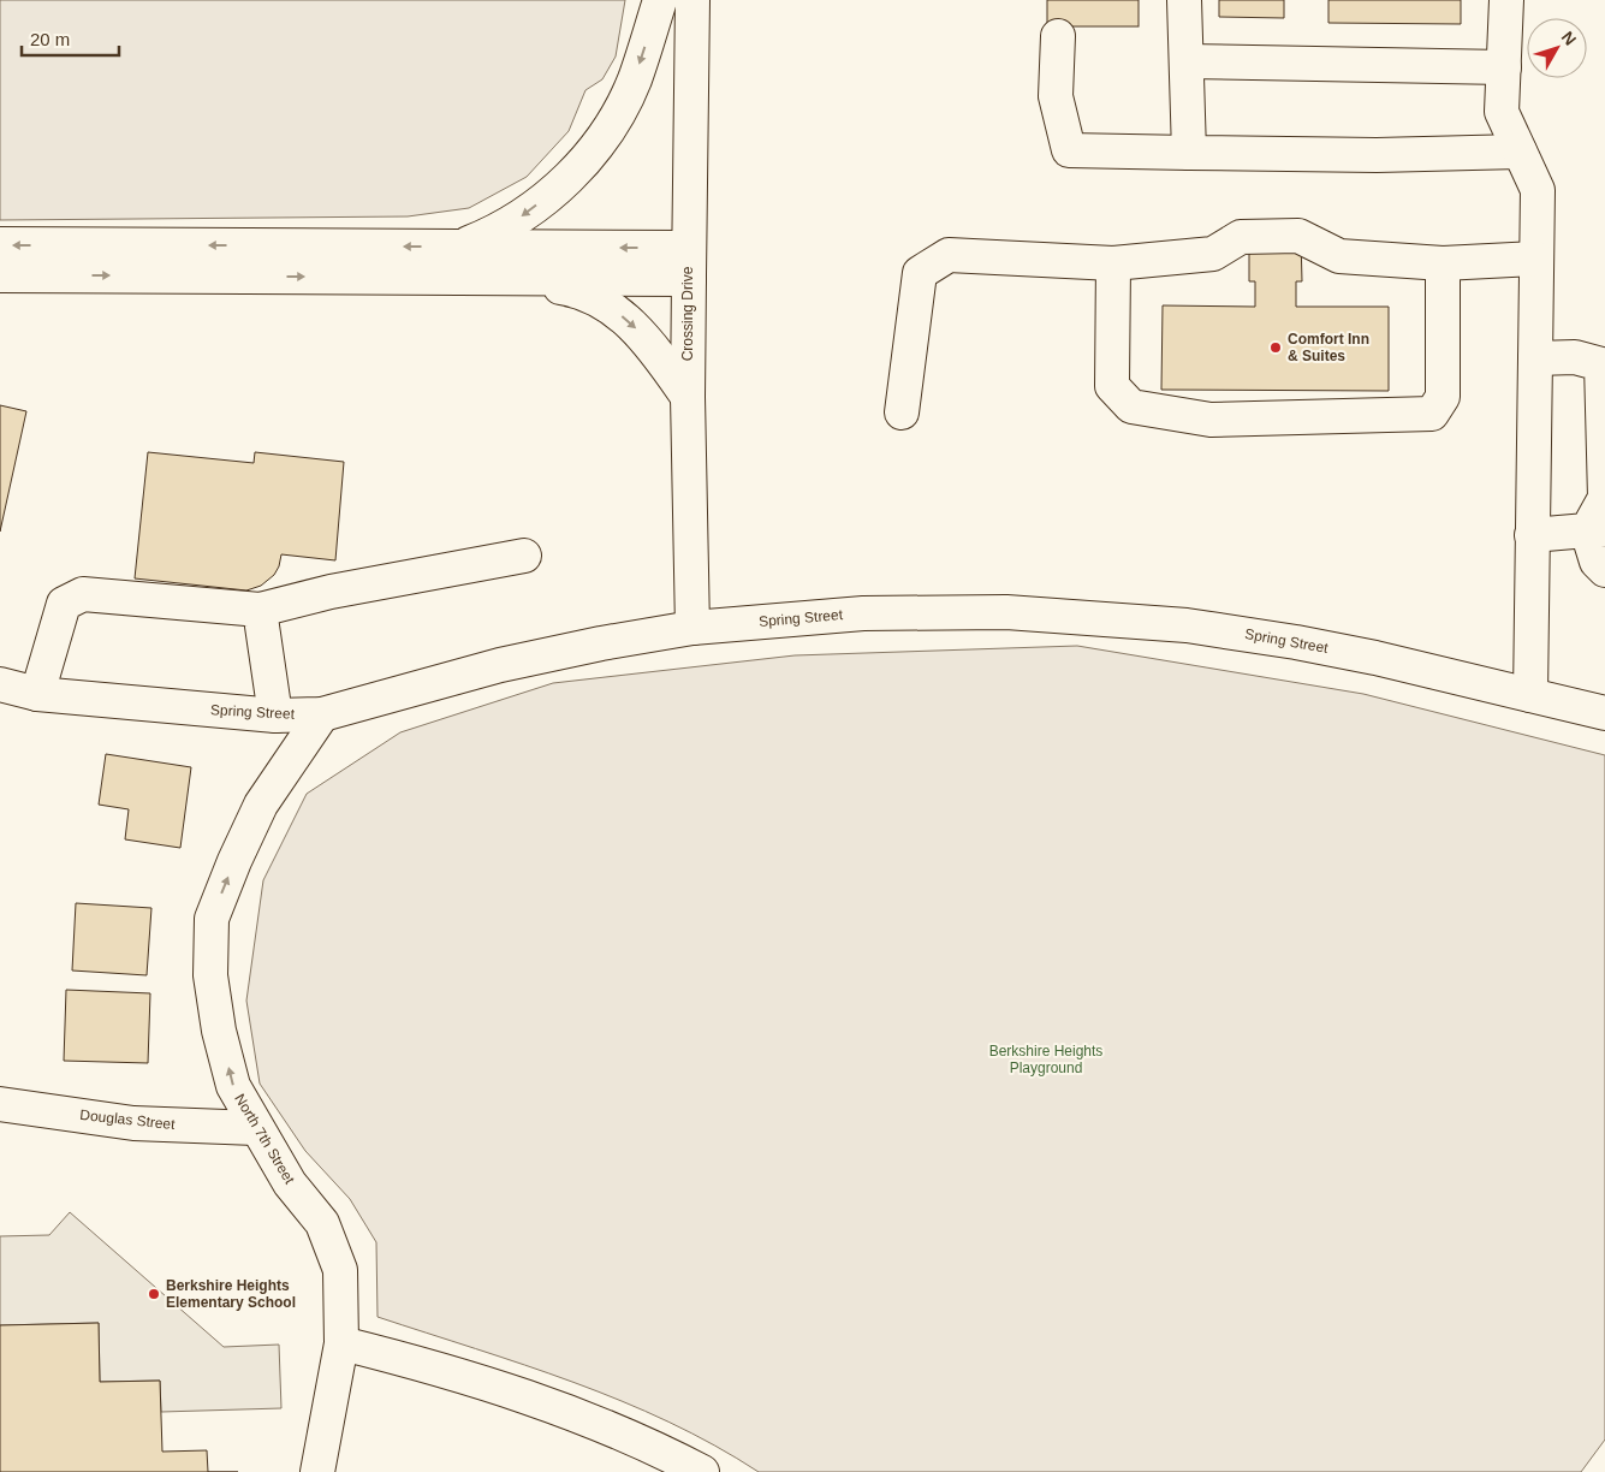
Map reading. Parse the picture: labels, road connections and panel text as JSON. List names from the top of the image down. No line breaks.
{"streets":{"main road":["Crossing Drive","Spring Street","Douglas Street","North 7th Street"]},"crossings":[["Crossing Drive","Spring Street"],["Spring Street","North 7th Street"],["Douglas Street","North 7th Street"]],"one_way":["North 7th Street"],"parks":["Berkshire Heights Playground"],"places":["Comfort Inn & Suites","Berkshire Heights Elementary School"],"scale_bar":"20 m","north":"top right"}
